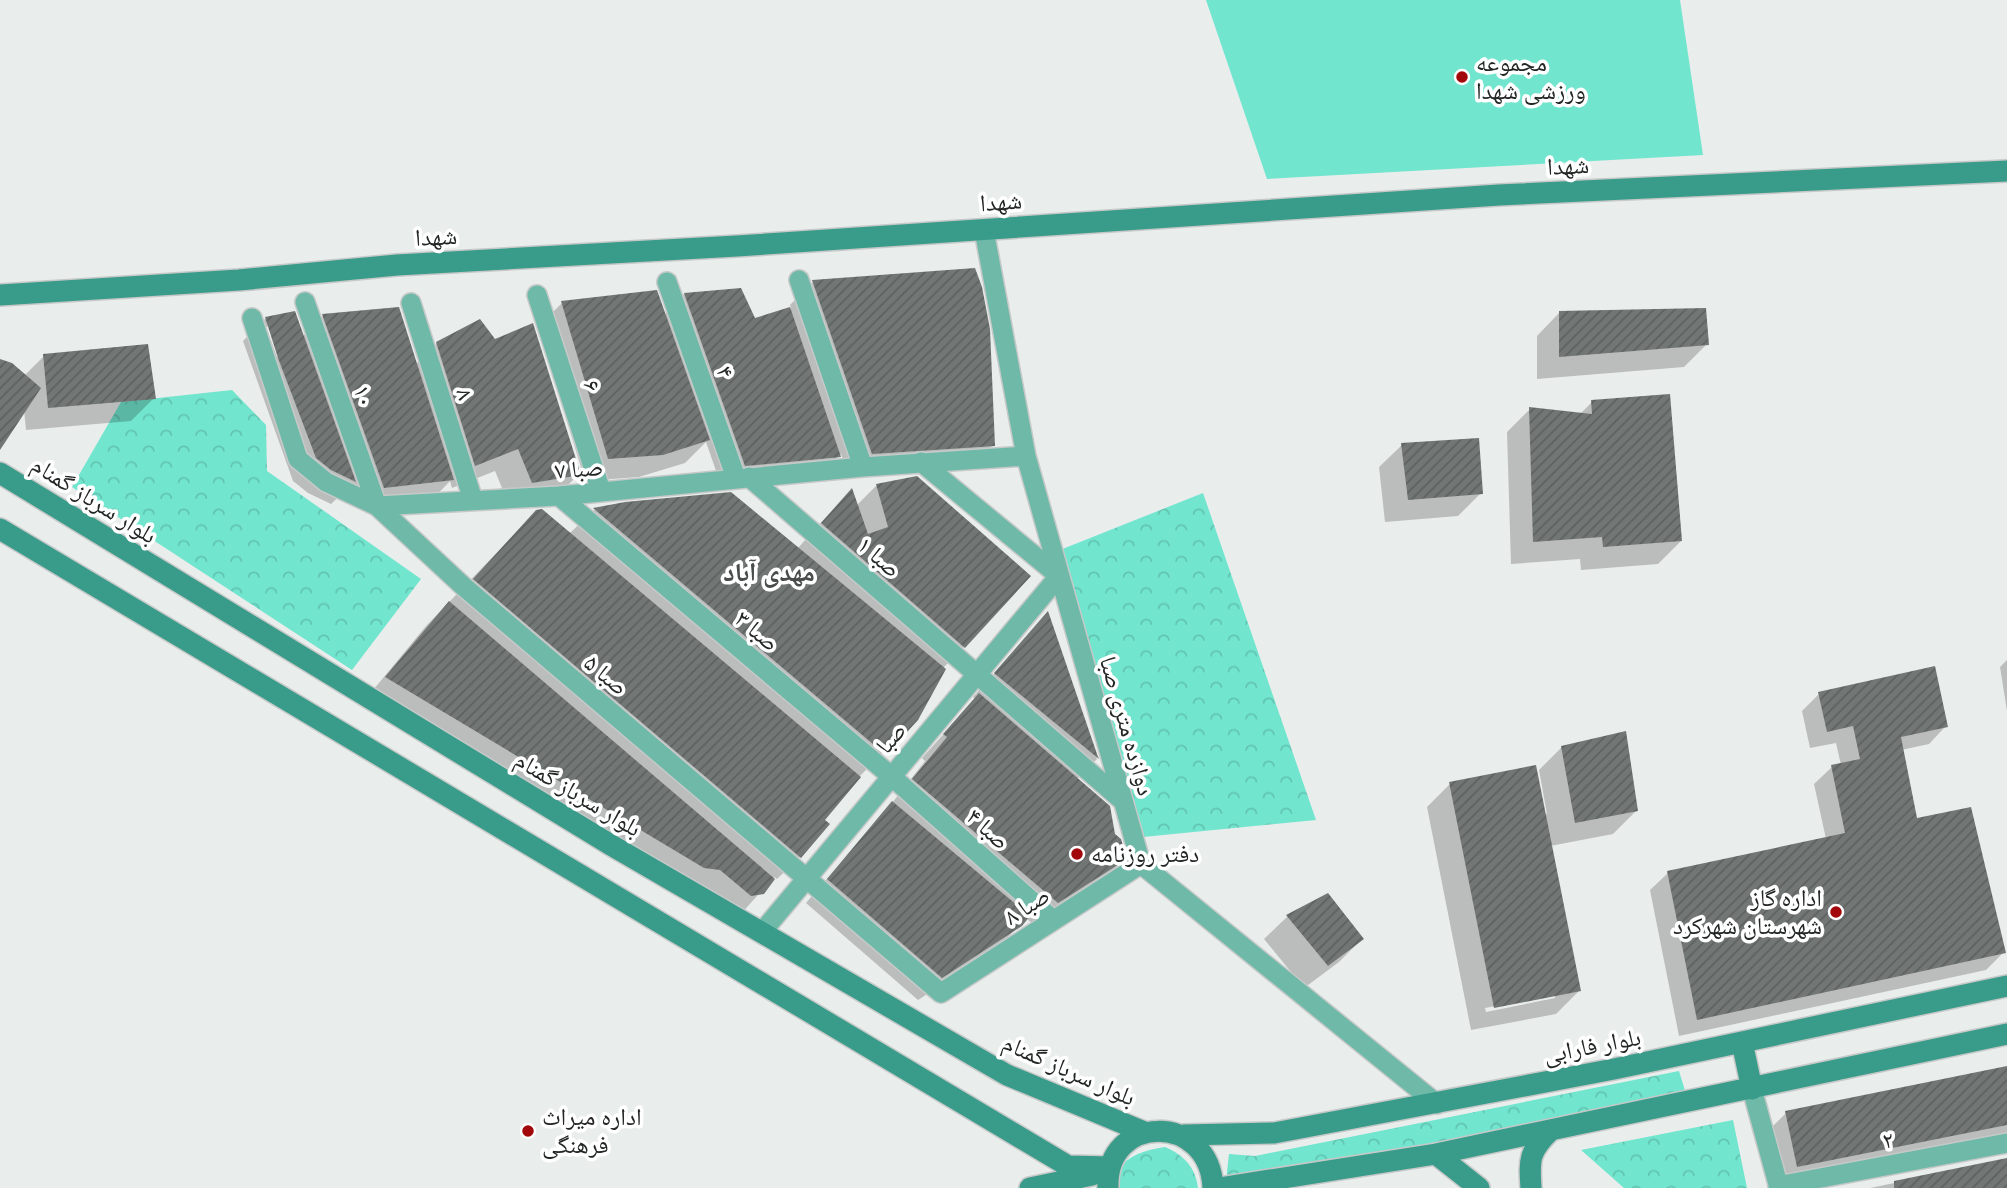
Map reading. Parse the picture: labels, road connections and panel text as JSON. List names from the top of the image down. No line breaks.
{"streets":{"main road":["شهدا","بلوار سرباز گمنام","بلوار فارابی"],"street":["۴","۶","۸","۱۰","صبا ۷","صبا ۱","صبا ۳","صبا ۵","دوازده متری صبا","صبا","صبا ۴","صبا ۸","۲"]},"crossings":[["شهدا","دوازده متری صبا"],["۴","صبا ۷"],["۴","صبا ۱"],["۶","صبا ۷"],["۸","صبا ۷"],["۱۰","صبا ۷"],["۱۰","صبا ۵"],["صبا ۷","صبا ۱"],["صبا ۷","صبا ۳"],["صبا ۷","صبا ۵"],["صبا ۷","دوازده متری صبا"],["بلوار سرباز گمنام","صبا"],["بلوار سرباز گمنام","بلوار فارابی"],["صبا ۱","دوازده متری صبا"],["صبا ۱","صبا"],["صبا ۳","صبا"],["صبا ۳","صبا ۴"],["صبا ۵","صبا"],["صبا ۵","صبا ۸"],["دوازده متری صبا","صبا"],["دوازده متری صبا","صبا ۸"],["صبا","صبا ۴"],["صبا ۴","صبا ۸"]],"districts":["مهدی آباد"],"places":["مجموعه ورزشی شهدا","دفتر روزنامه","اداره گاز شهرستان شهرکرد","اداره میراث فرهنگی"]}
